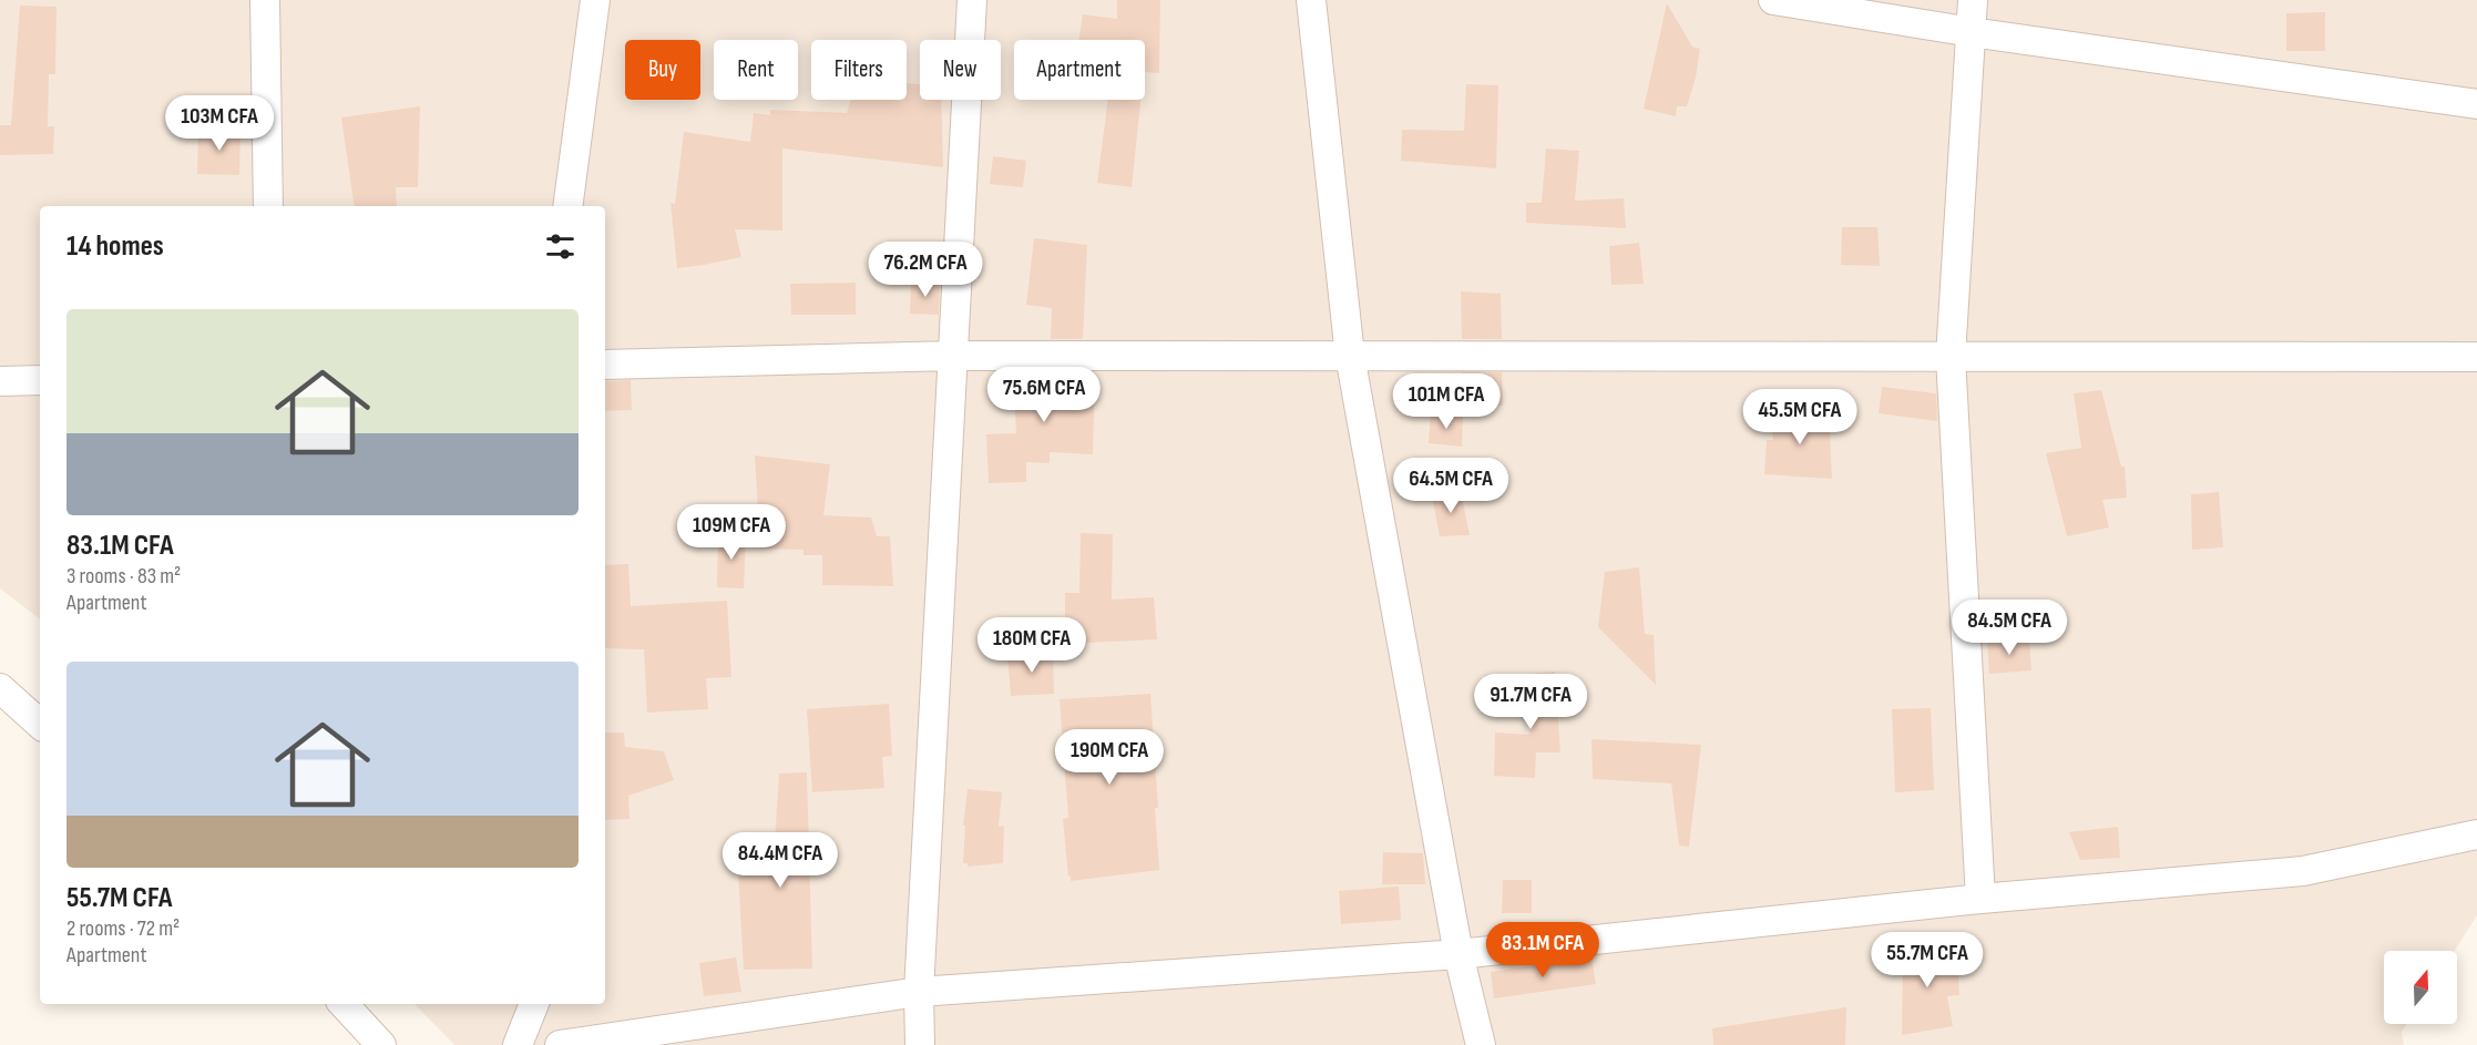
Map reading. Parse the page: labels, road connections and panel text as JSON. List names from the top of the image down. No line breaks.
{"north":"top","page":{"chip":["Buy","Rent","Filters","New","Apartment"],"price":["103M CFA","76.2M CFA","75.6M CFA","101M CFA","45.5M CFA","64.5M CFA","109M CFA","84.5M CFA","180M CFA","91.7M CFA","190M CFA","84.4M CFA","83.1M CFA","55.7M CFA"],"heading":"14 homes","list":[{"name":"83.1M CFA","note":"3 rooms · 83 m² · Apartment"},{"name":"55.7M CFA","note":"2 rooms · 72 m² · Apartment"}]}}
